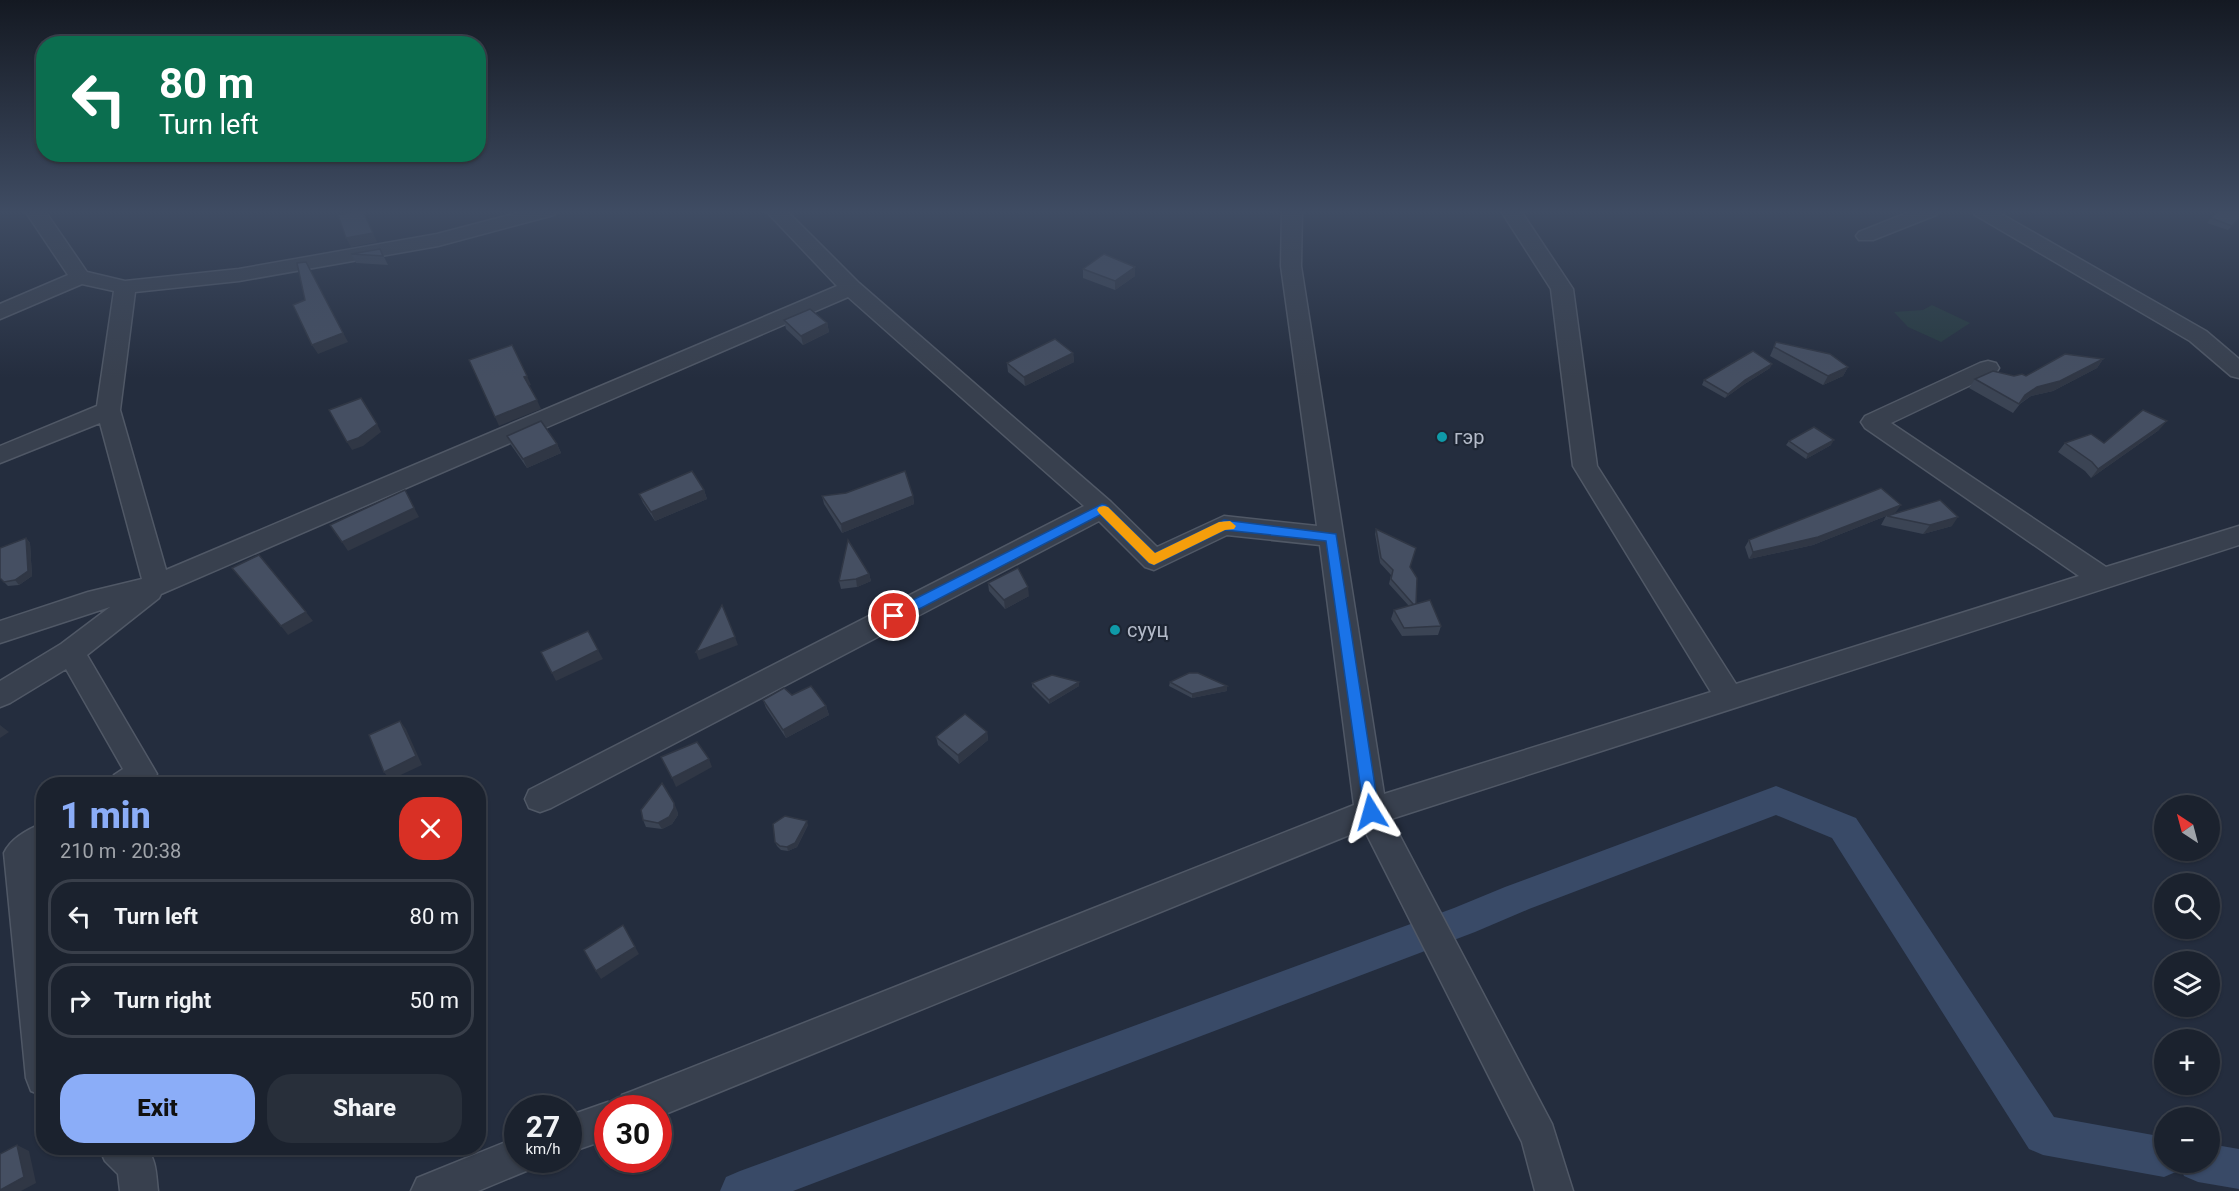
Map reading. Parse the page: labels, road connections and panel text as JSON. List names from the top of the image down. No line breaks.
{"places":["гэр","сууц"],"north":"top left","page":{"turn":["80 m","Turn left"],"heading":["1 min","210 m · 20:38"],"map_buttons":["+","−"],"list":[{"name":"Turn left","value":"80 m"},{"name":"Turn right","value":"50 m"}],"buttons":["Exit","Share"],"speed":"27 km/h","limit":"30"}}
